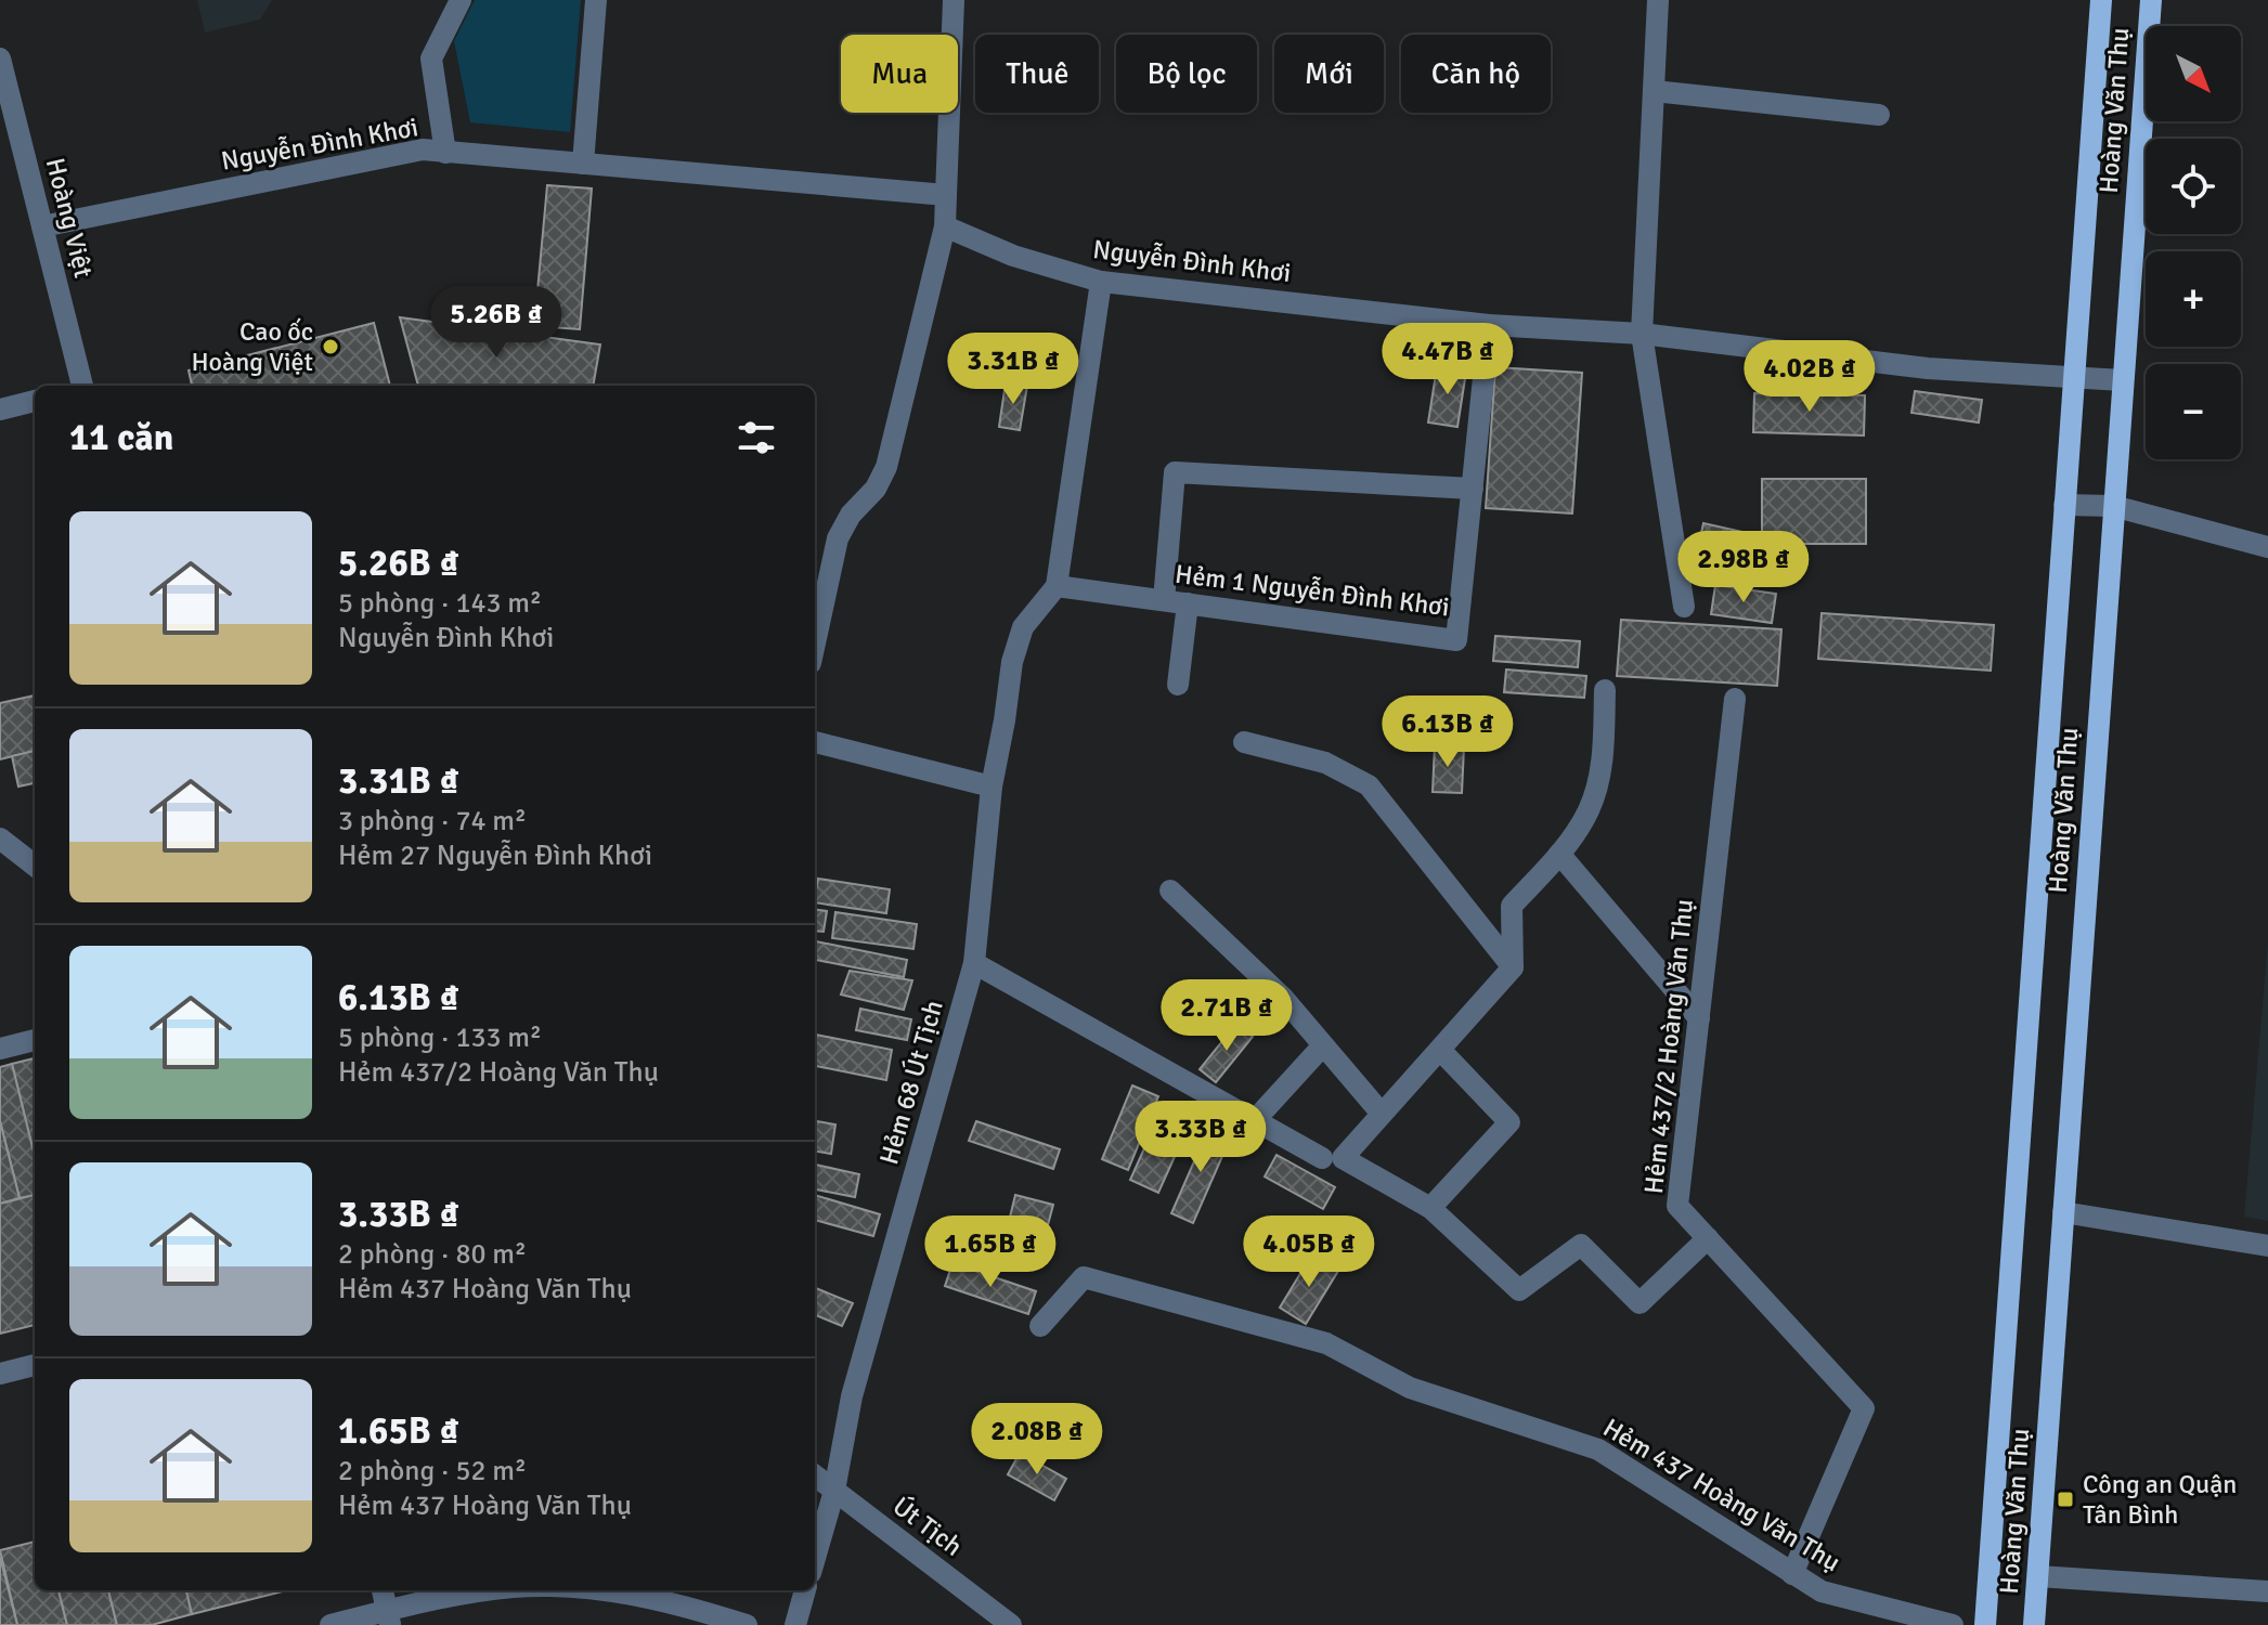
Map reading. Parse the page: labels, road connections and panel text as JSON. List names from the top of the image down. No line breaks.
{"streets":{"main road":["Hoàng Văn Thụ"],"street":["Nguyễn Đình Khơi","Hoàng Việt","Hẻm 1 Nguyễn Đình Khơi","Hẻm 437/2 Hoàng Văn Thụ","Hẻm 68 Út Tịch","Hẻm 437 Hoàng Văn Thụ","Út Tịch"]},"crossings":[["Hoàng Văn Thụ","Nguyễn Đình Khơi"],["Nguyễn Đình Khơi","Hoàng Việt"],["Nguyễn Đình Khơi","Hẻm 1 Nguyễn Đình Khơi"],["Hẻm 1 Nguyễn Đình Khơi","Hẻm 68 Út Tịch"],["Hẻm 437/2 Hoàng Văn Thụ","Hẻm 437 Hoàng Văn Thụ"],["Hẻm 68 Út Tịch","Út Tịch"]],"places":{"other":["Cao ốc Hoàng Việt"],"transit":["Công an Quận Tân Bình"]},"north":"bottom right","page":{"map_buttons":["+","−"],"chip":["Mua","Thuê","Bộ lọc","Mới","Căn hộ"],"price":["5.26B ₫","4.47B ₫","3.31B ₫","4.02B ₫","2.98B ₫","6.13B ₫","2.71B ₫","3.33B ₫","1.65B ₫","4.05B ₫","2.08B ₫"],"heading":"11 căn","list":[{"name":"5.26B ₫","note":"5 phòng · 143 m² · Nguyễn Đình Khơi"},{"name":"3.31B ₫","note":"3 phòng · 74 m² · Hẻm 27 Nguyễn Đình Khơi"},{"name":"6.13B ₫","note":"5 phòng · 133 m² · Hẻm 437/2 Hoàng Văn Thụ"},{"name":"3.33B ₫","note":"2 phòng · 80 m² · Hẻm 437 Hoàng Văn Thụ"},{"name":"1.65B ₫","note":"2 phòng · 52 m² · Hẻm 437 Hoàng Văn Thụ"}]}}
